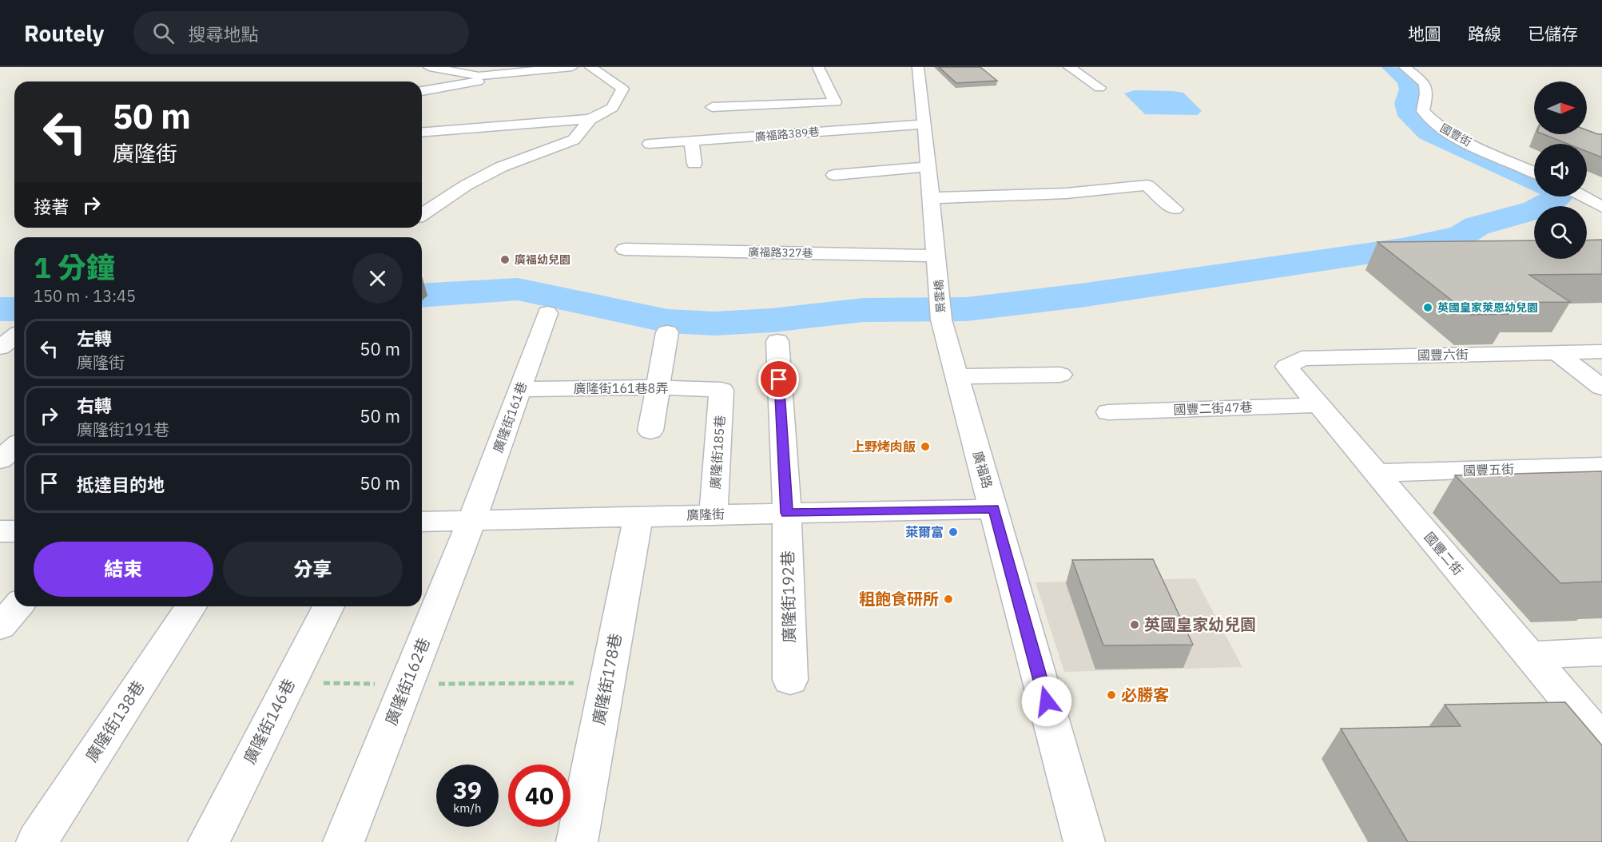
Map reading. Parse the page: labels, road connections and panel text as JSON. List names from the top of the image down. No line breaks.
{"streets":{"street":["廣福路389巷","國豐街","廣福路327巷","景雲橋","國豐六街","廣隆街161巷8弄","國豐二街47巷","廣隆街161巷","廣隆街185巷","廣福路","國豐五街","廣隆街","國豐二街","廣隆街192巷","廣隆街178巷","廣隆街162巷","廣隆街138巷","廣隆街146巷"]},"crossings":[["廣福路327巷","景雲橋"],["景雲橋","廣福路"],["國豐六街","國豐二街"],["廣隆街161巷8弄","廣隆街161巷"],["廣隆街161巷8弄","廣隆街185巷"],["國豐二街47巷","國豐二街"],["廣隆街161巷","廣隆街"],["廣隆街161巷","廣隆街162巷"],["廣隆街185巷","廣隆街"],["廣福路","廣隆街"],["國豐五街","國豐二街"],["廣隆街","廣隆街192巷"],["廣隆街","廣隆街178巷"],["廣隆街","廣隆街162巷"]],"places":["廣福幼兒園","英國皇家萊恩幼兒園","上野烤肉飯","萊爾富","粗飽食研所","英國皇家幼兒園","必勝客"],"north":"right","page":{"header":"Routely","search":"搜尋地點","nav":["地圖","路線","已儲存"],"turn":["50 m","廣隆街"],"then":"接著","heading":["1 分鐘","150 m · 13:45"],"list":[{"name":"左轉","note":"廣隆街","value":"50 m"},{"name":"右轉","note":"廣隆街191巷","value":"50 m"},{"name":"抵達目的地","value":"50 m"}],"buttons":["結束","分享"],"speed":"39 km/h","limit":"40"}}
